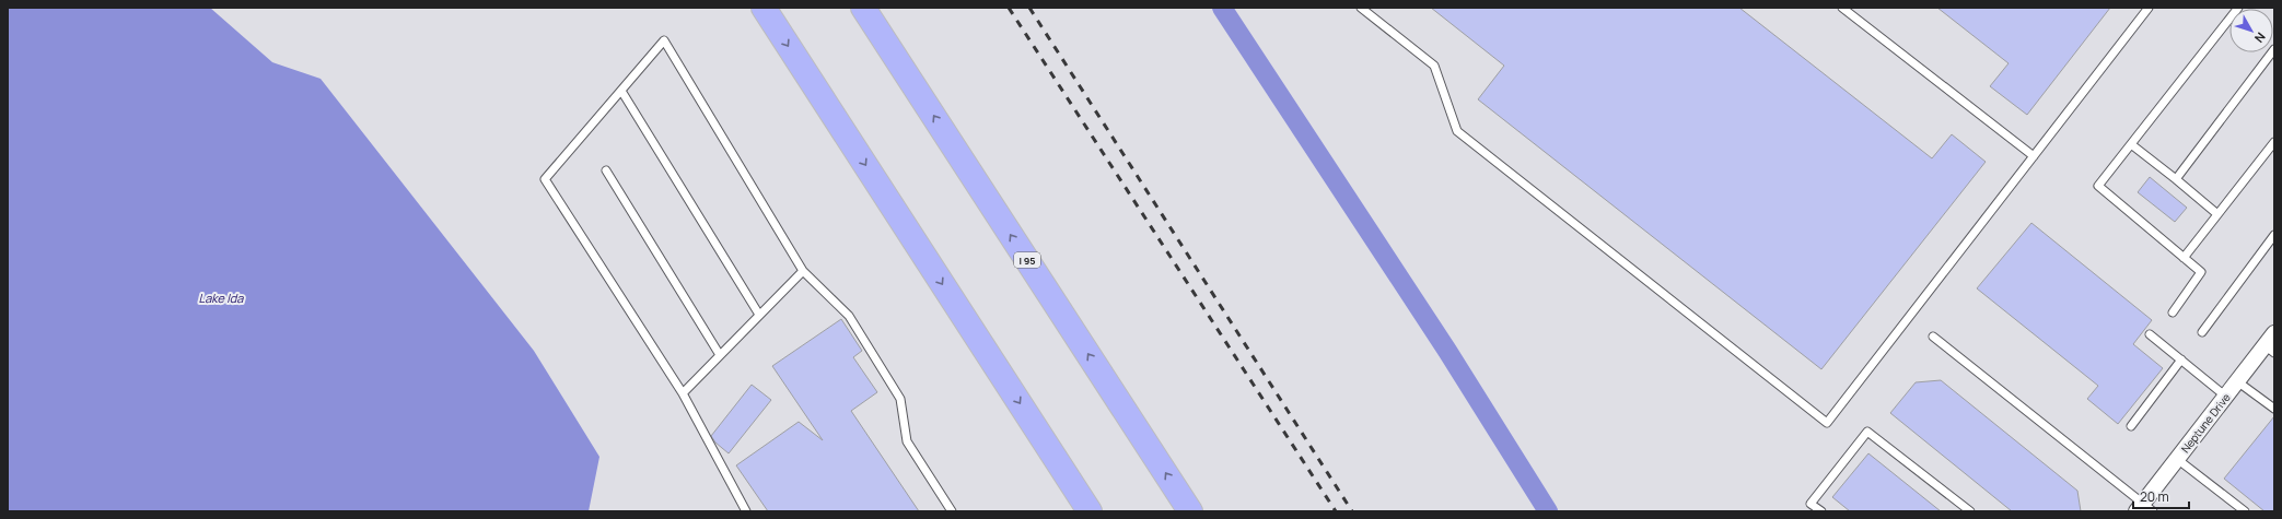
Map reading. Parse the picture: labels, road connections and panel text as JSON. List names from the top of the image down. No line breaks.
{"streets":{"highway":["I 95"],"street":["Neptune Drive"]},"water":["Lake Ida"],"scale_bar":"20 m","north":"bottom right"}
